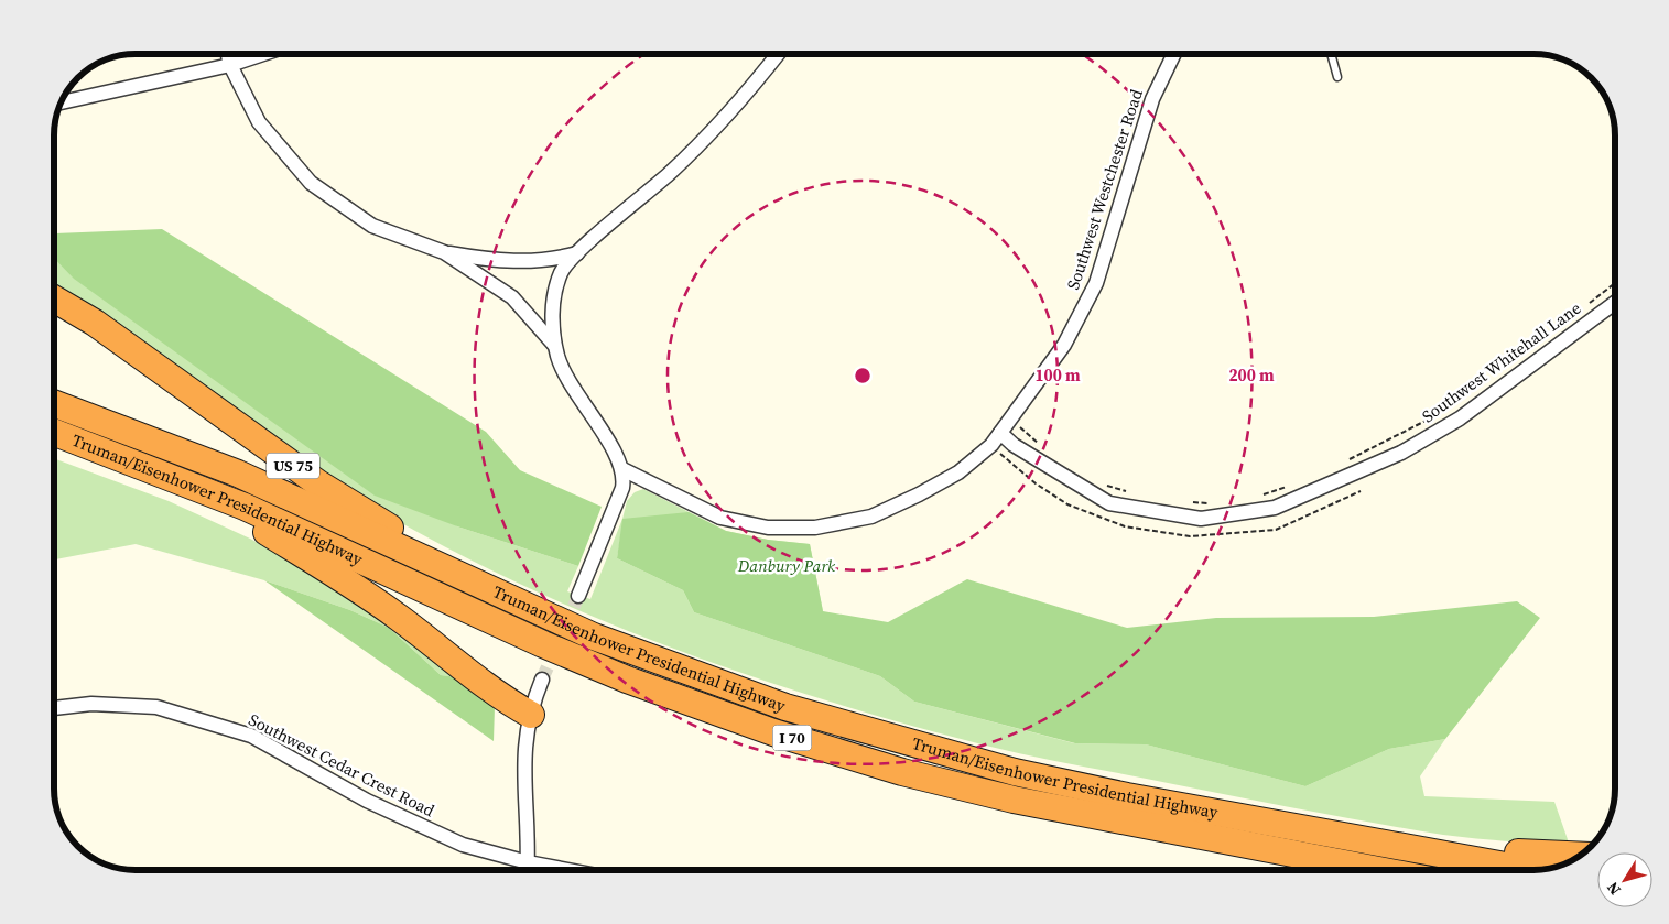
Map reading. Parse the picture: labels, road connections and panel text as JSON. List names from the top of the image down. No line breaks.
{"streets":{"highway":["US 75","Truman/Eisenhower Presidential Highway","I 70"],"street":["Southwest Westchester Road","Southwest Whitehall Lane","Southwest Cedar Crest Road"]},"crossings":[["Southwest Westchester Road","Southwest Whitehall Lane"],["US 75","Truman/Eisenhower Presidential Highway"]],"parks":["Danbury Park"],"north":"bottom left","rings":["100 m","200 m"]}
